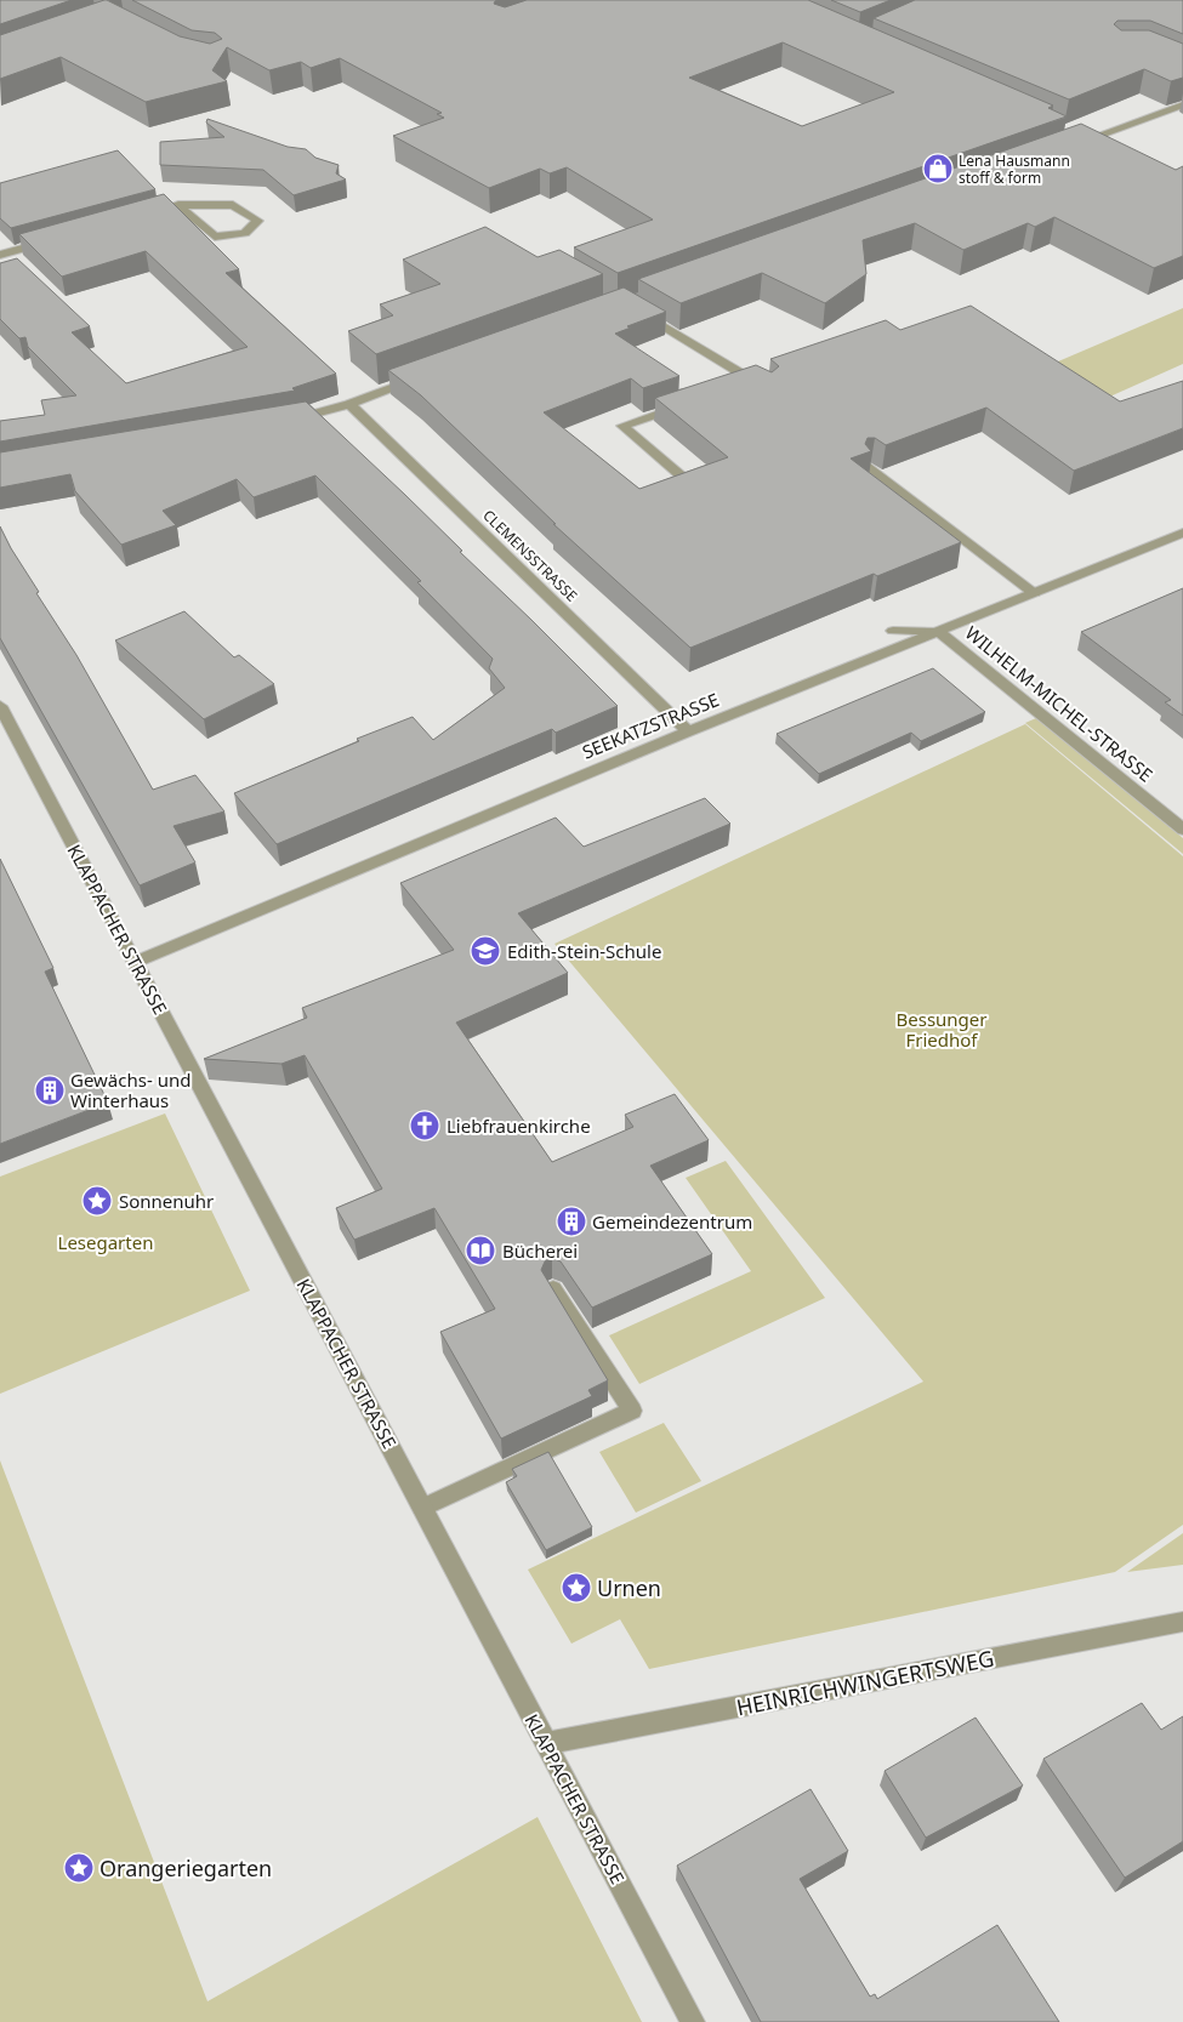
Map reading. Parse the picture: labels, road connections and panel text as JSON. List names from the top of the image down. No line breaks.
{"streets":{"street":["CLEMENSSTRASSE","WILHELM-MICHEL-STRASSE","SEEKATZSTRASSE","KLAPPACHER STRASSE","HEINRICHWINGERTSWEG"]},"crossings":[["CLEMENSSTRASSE","SEEKATZSTRASSE"],["WILHELM-MICHEL-STRASSE","SEEKATZSTRASSE"],["SEEKATZSTRASSE","KLAPPACHER STRASSE"],["KLAPPACHER STRASSE","HEINRICHWINGERTSWEG"]],"parks":["Bessunger Friedhof","Lesegarten"],"places":{"shop":["Lena Hausmann stoff & form"],"school or university":["Edith-Stein-Schule"],"building":["Gewächs- und Winterhaus","Gemeindezentrum"],"church":["Liebfrauenkirche"],"place":["Sonnenuhr","Urnen","Orangeriegarten"],"library":["Bücherei"]}}
